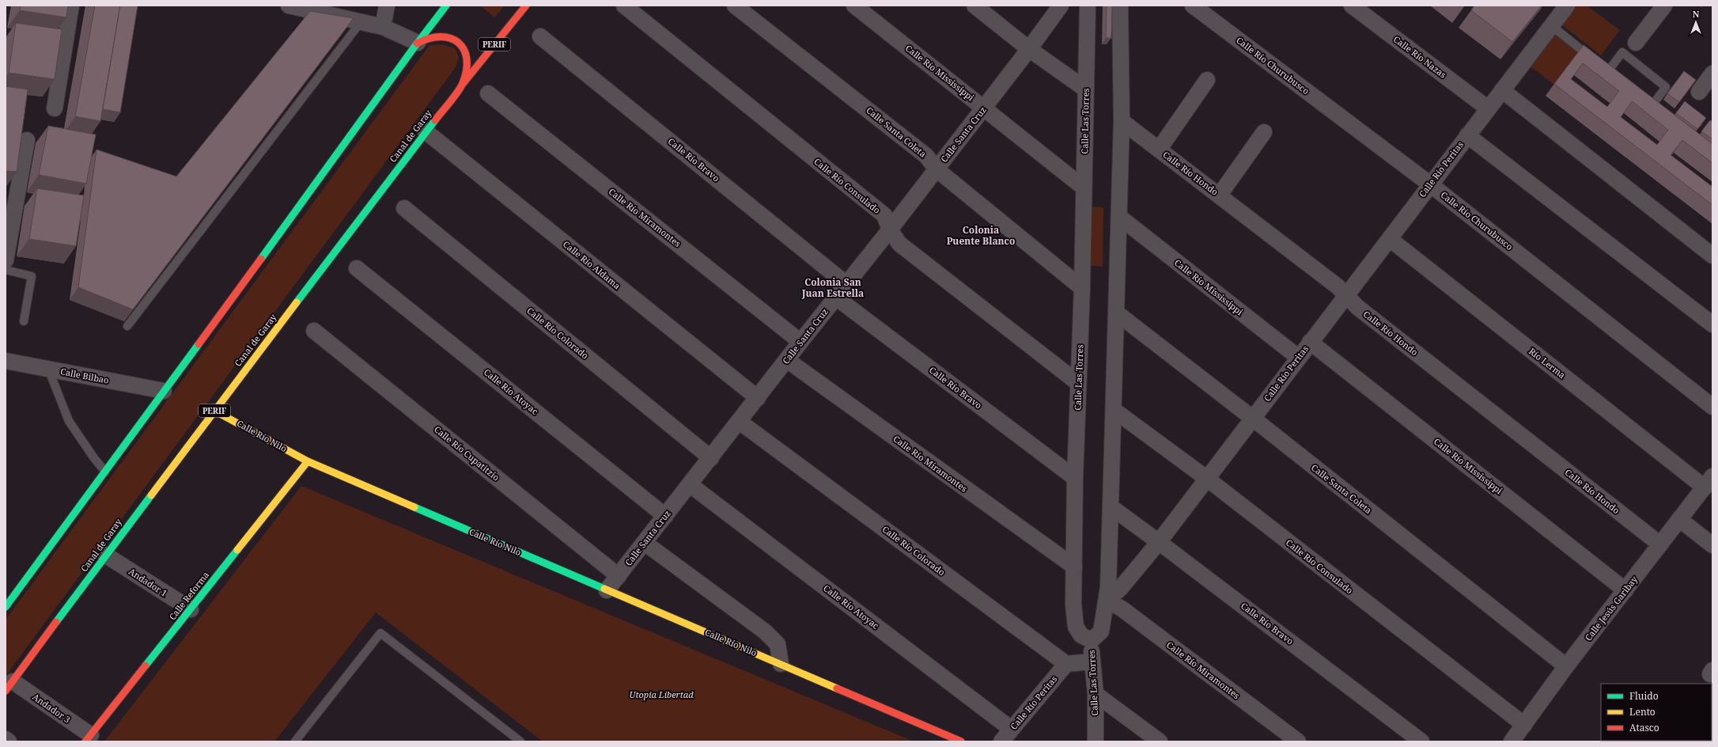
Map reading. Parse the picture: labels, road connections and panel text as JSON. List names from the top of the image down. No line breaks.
{"streets":{"main road":["PERIF","Canal de Garay","Calle Río Nilo","Calle Reforma"],"street":["Calle Río Nazas","Calle Río Churubusco","Calle Río Mississippi","Calle Las Torres","Calle Santa Coleta","Calle Santa Cruz","Calle Río Bravo","Calle Río Peritas","Calle Río Hondo","Calle Río Consulado","Calle Río Miramontes","Calle Río Aldama","Calle Río Colorado","Río Lerma","Calle Bilbao","Calle Río Atoyac","Calle Río Cupatitzio","Andador 1","Calle Jesús Garibay","Andador 3"]},"crossings":[["Calle Río Nazas","Calle Río Peritas"],["Calle Río Churubusco","Calle Río Peritas"],["Calle Río Mississippi","Calle Las Torres"],["Calle Río Mississippi","Calle Santa Cruz"],["Calle Río Mississippi","Calle Río Peritas"],["Calle Río Mississippi","Calle Jesús Garibay"],["Calle Las Torres","Calle Santa Coleta"],["Calle Las Torres","Calle Río Bravo"],["Calle Las Torres","Calle Río Consulado"],["Calle Las Torres","Calle Río Miramontes"],["Calle Santa Coleta","Calle Santa Cruz"],["Calle Santa Coleta","Calle Río Peritas"],["Calle Santa Coleta","Calle Jesús Garibay"],["Calle Santa Cruz","Calle Río Bravo"],["Calle Santa Cruz","Calle Río Consulado"],["Calle Santa Cruz","Calle Río Miramontes"],["Calle Santa Cruz","Calle Río Aldama"],["Calle Santa Cruz","Calle Río Colorado"],["Calle Santa Cruz","Calle Río Atoyac"],["Calle Santa Cruz","Calle Río Nilo"],["Calle Santa Cruz","Calle Río Cupatitzio"],["Canal de Garay","Calle Río Aldama"],["Canal de Garay","Calle Río Nilo"],["Canal de Garay","Andador 1"],["Canal de Garay","Andador 3"],["Calle Río Bravo","Calle Río Peritas"],["Calle Río Peritas","Calle Río Hondo"],["Calle Río Peritas","Calle Río Consulado"],["Calle Río Peritas","Calle Río Miramontes"],["Calle Río Peritas","Calle Río Colorado"],["Calle Río Peritas","Río Lerma"],["Calle Río Peritas","Calle Río Atoyac"],["Calle Río Hondo","Calle Jesús Garibay"],["Calle Río Consulado","Calle Jesús Garibay"],["Río Lerma","Calle Jesús Garibay"],["Calle Río Nilo","Calle Reforma"],["Andador 1","Calle Reforma"],["Calle Reforma","Andador 3"]],"districts":["Colonia Puente Blanco","Colonia San Juan Estrella"],"parks":["Utopia Libertad"],"legend":["Fluido","Lento","Atasco"],"north":"top"}
